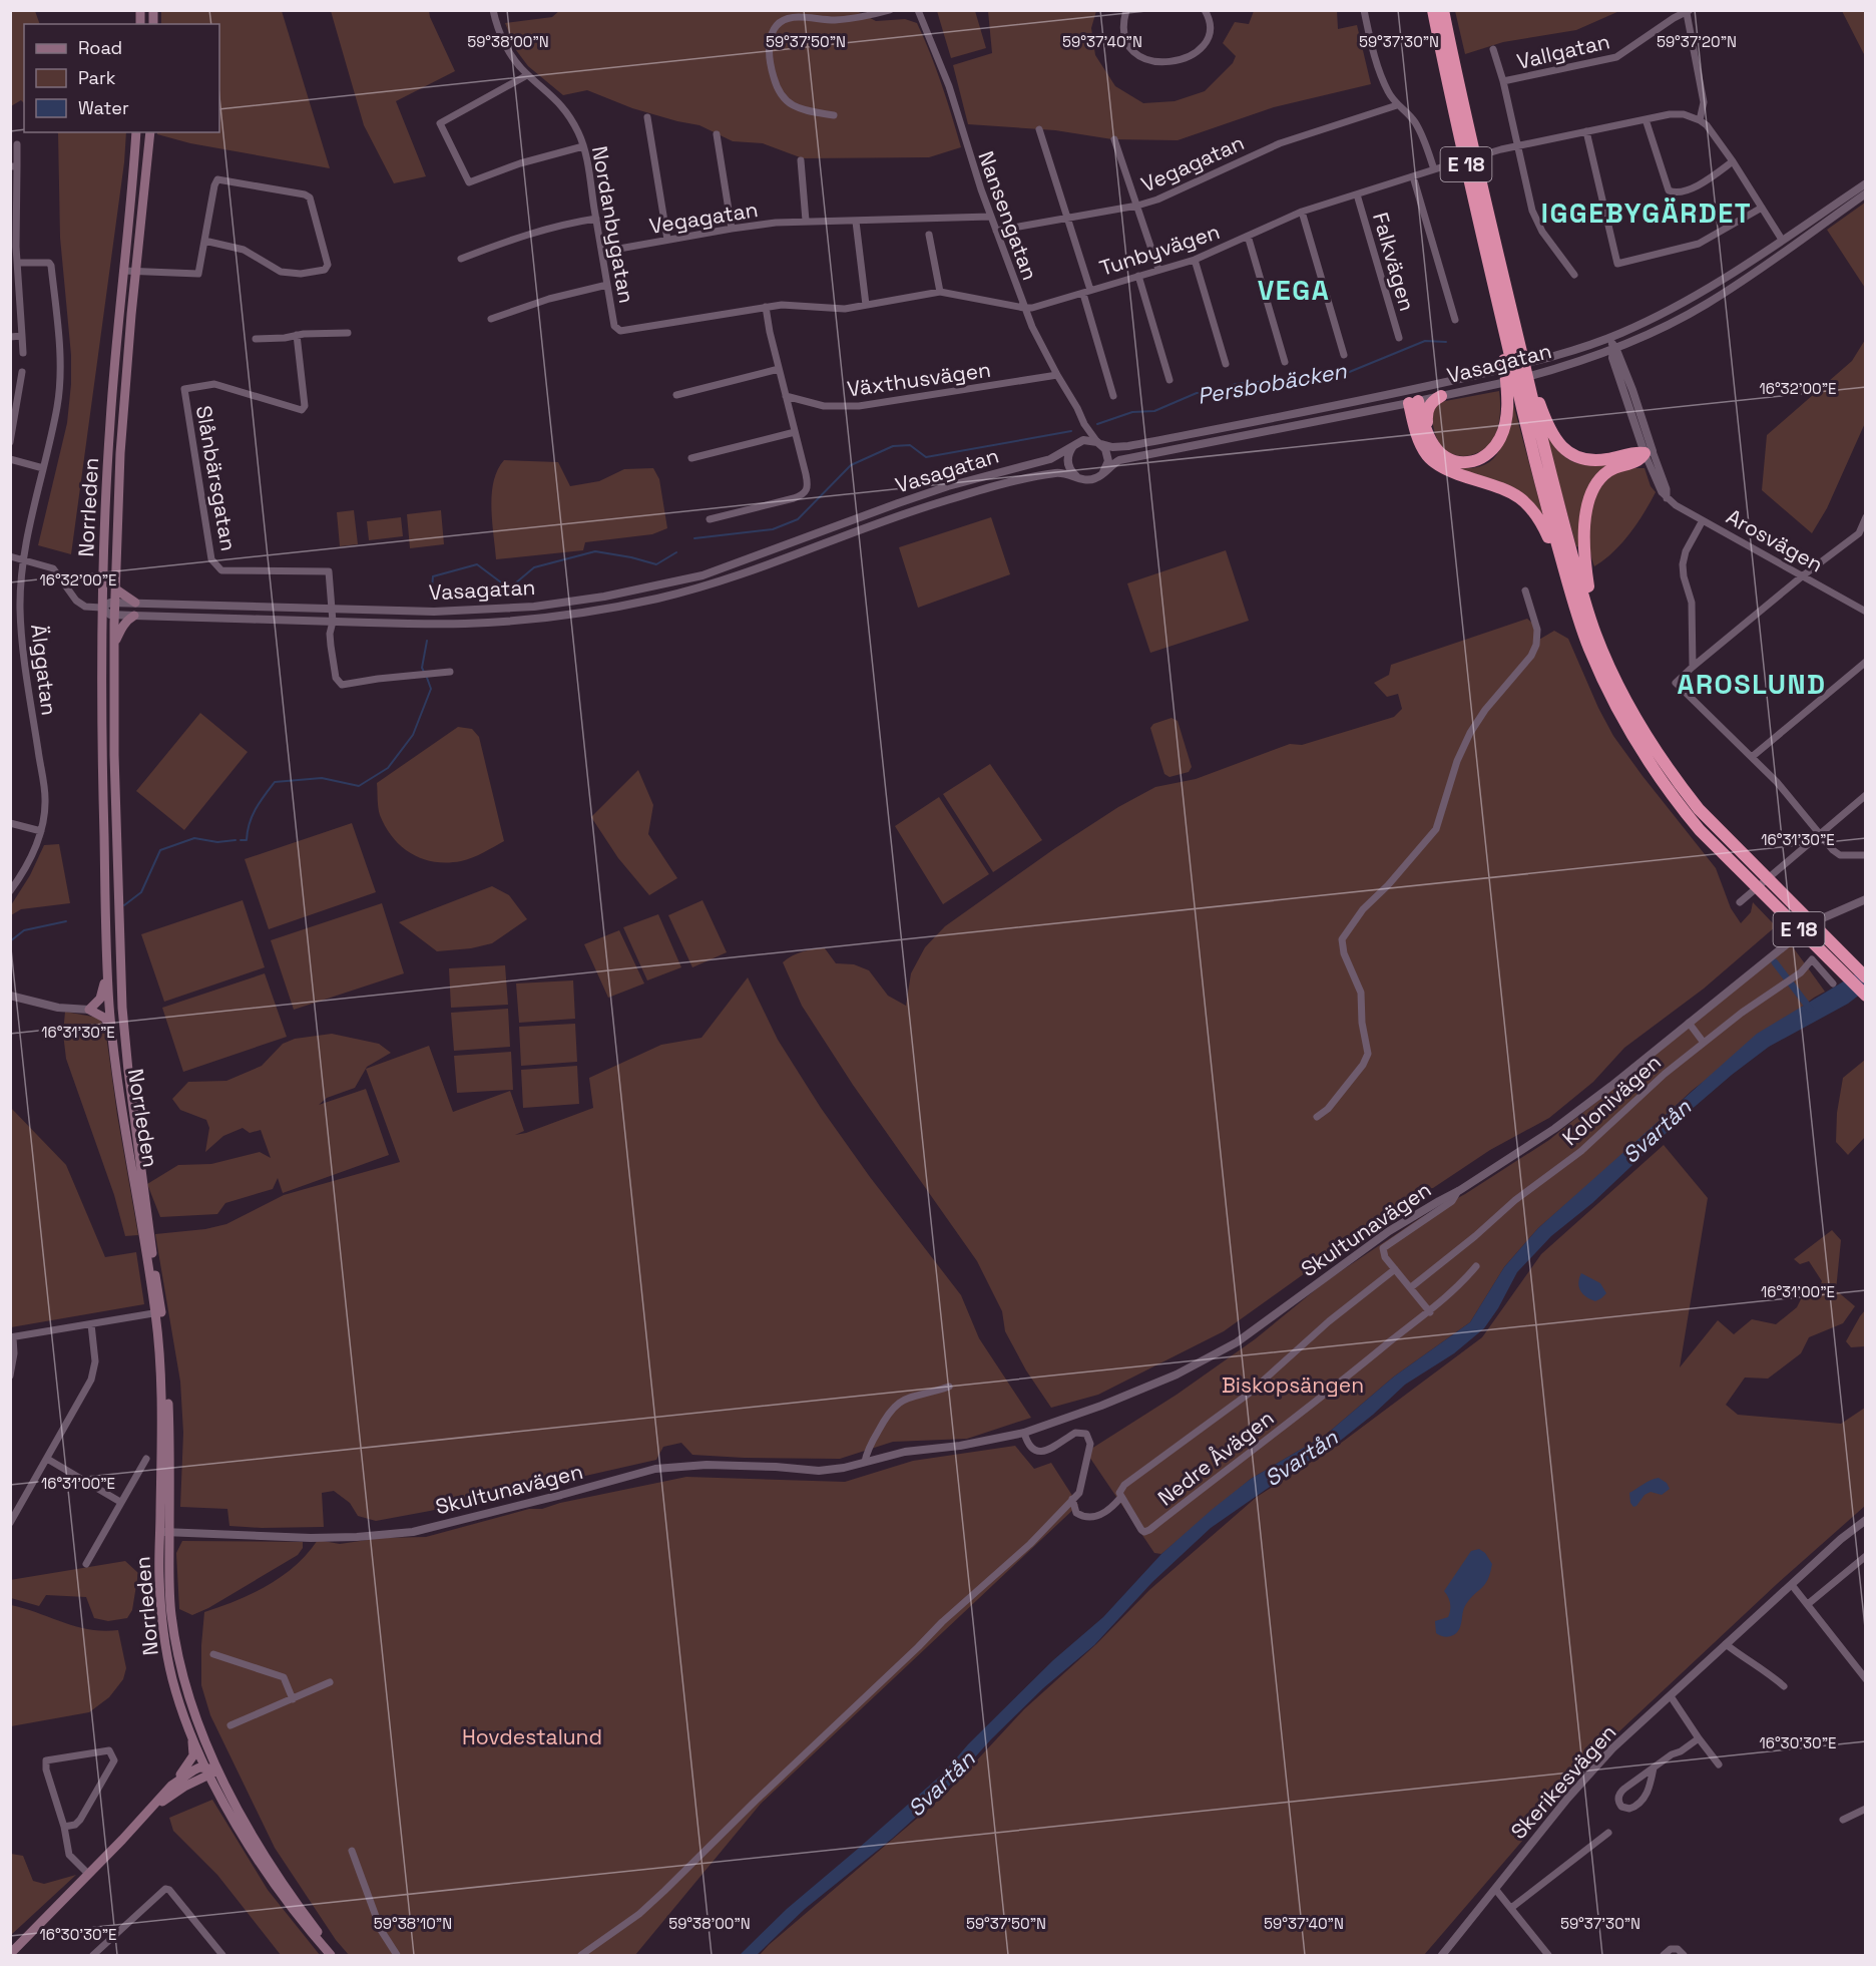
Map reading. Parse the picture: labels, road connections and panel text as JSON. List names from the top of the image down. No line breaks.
{"streets":{"highway":["E 18"],"main road":["Norrleden"],"street":["Vallgatan","Vegagatan","Nansengatan","Nordanbygatan","Tunbyvägen","Falkvägen","Vasagatan","Växthusvägen","Slånbärsgatan","Arosvägen","Älggatan","Kolonivägen","Skultunavägen","Nedre Åvägen","Skerikesvägen"]},"crossings":[["Vegagatan","Nansengatan"],["Vegagatan","Nordanbygatan"],["E 18","Vasagatan"],["E 18","Arosvägen"],["Nansengatan","Tunbyvägen"],["Nansengatan","Vasagatan"],["Nansengatan","Växthusvägen"],["Nordanbygatan","Tunbyvägen"],["Tunbyvägen","Falkvägen"],["Vasagatan","Slånbärsgatan"],["Vasagatan","Norrleden"],["Vasagatan","Arosvägen"],["Norrleden","Skultunavägen"]],"districts":["IGGEBYGÄRDET","VEGA","AROSLUND"],"water":["Persbobäcken","Svartån"],"parks":["Biskopsängen","Hovdestalund"],"legend":["Road","Park","Water"],"coordinates":["59°38'00\"N","59°37'50\"N","59°37'40\"N","59°37'30\"N","59°37'20\"N","16°32'00\"E","16°31'30\"E","16°31'00\"E","16°30'30\"E","59°38'10\"N"]}
